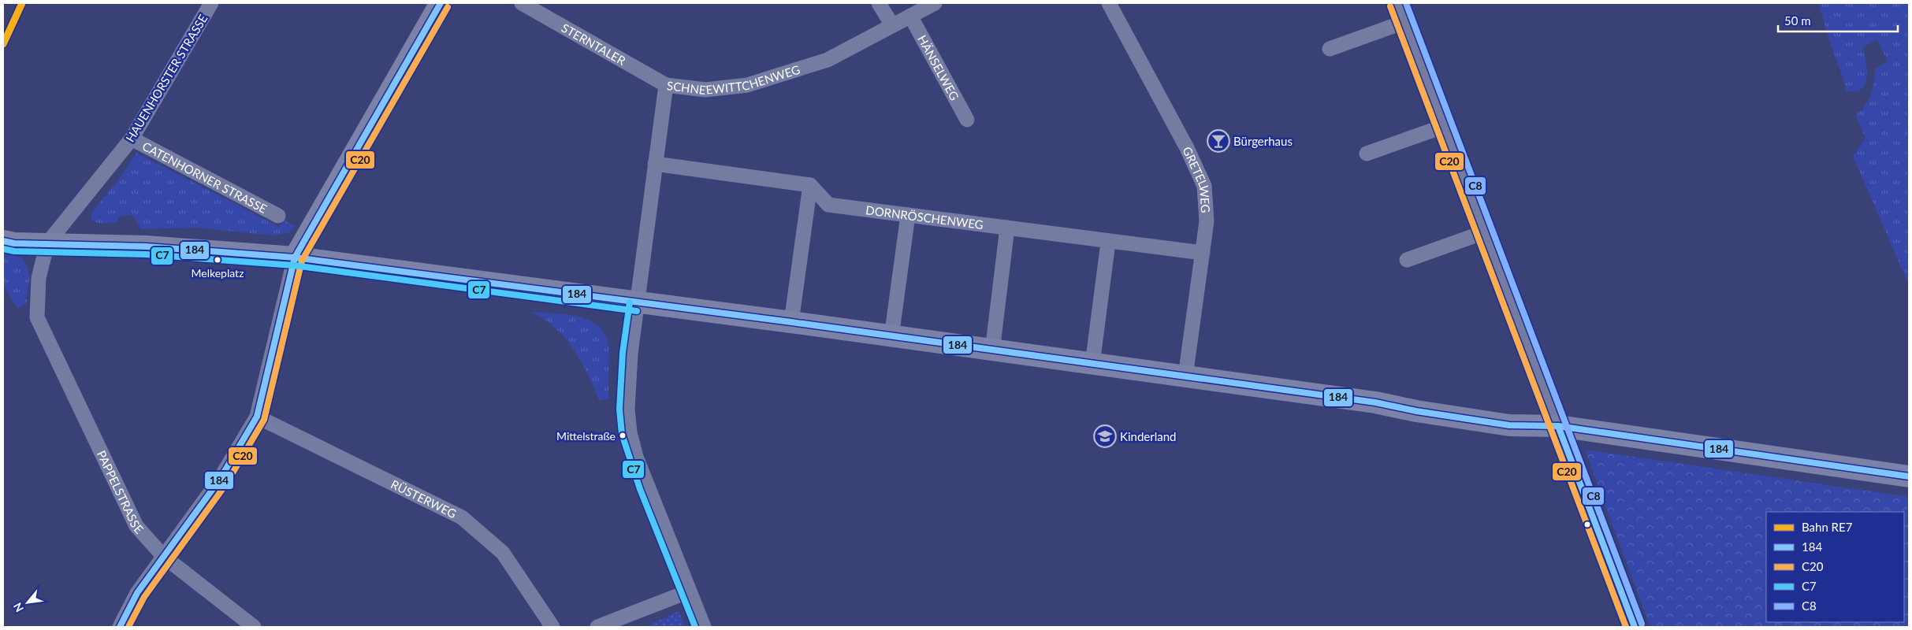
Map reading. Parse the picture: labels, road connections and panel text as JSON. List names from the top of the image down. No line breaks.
{"streets":{"street":["STERNTALER","HÄNSELWEG","HAUENHORSTER STRASSE","SCHNEEWITTCHENWEG","CATENHORNER STRASSE","GRETELWEG","DORNRÖSCHENWEG","PAPPELSTRASSE","RÜSTERWEG"]},"crossings":[["STERNTALER","SCHNEEWITTCHENWEG"],["HÄNSELWEG","SCHNEEWITTCHENWEG"],["HAUENHORSTER STRASSE","CATENHORNER STRASSE"],["HAUENHORSTER STRASSE","PAPPELSTRASSE"],["GRETELWEG","DORNRÖSCHENWEG"]],"places":{"bar":["Bürgerhaus"],"other":["Melkeplatz","Mittelstraße"],"school or university":["Kinderland"]},"lines":["rail line RE7","transit line 184","transit line C8","transit line C20","transit line C7"],"legend":["Bahn RE7","184","C20","C7","C8"],"scale_bar":"50 m","north":"bottom left"}
